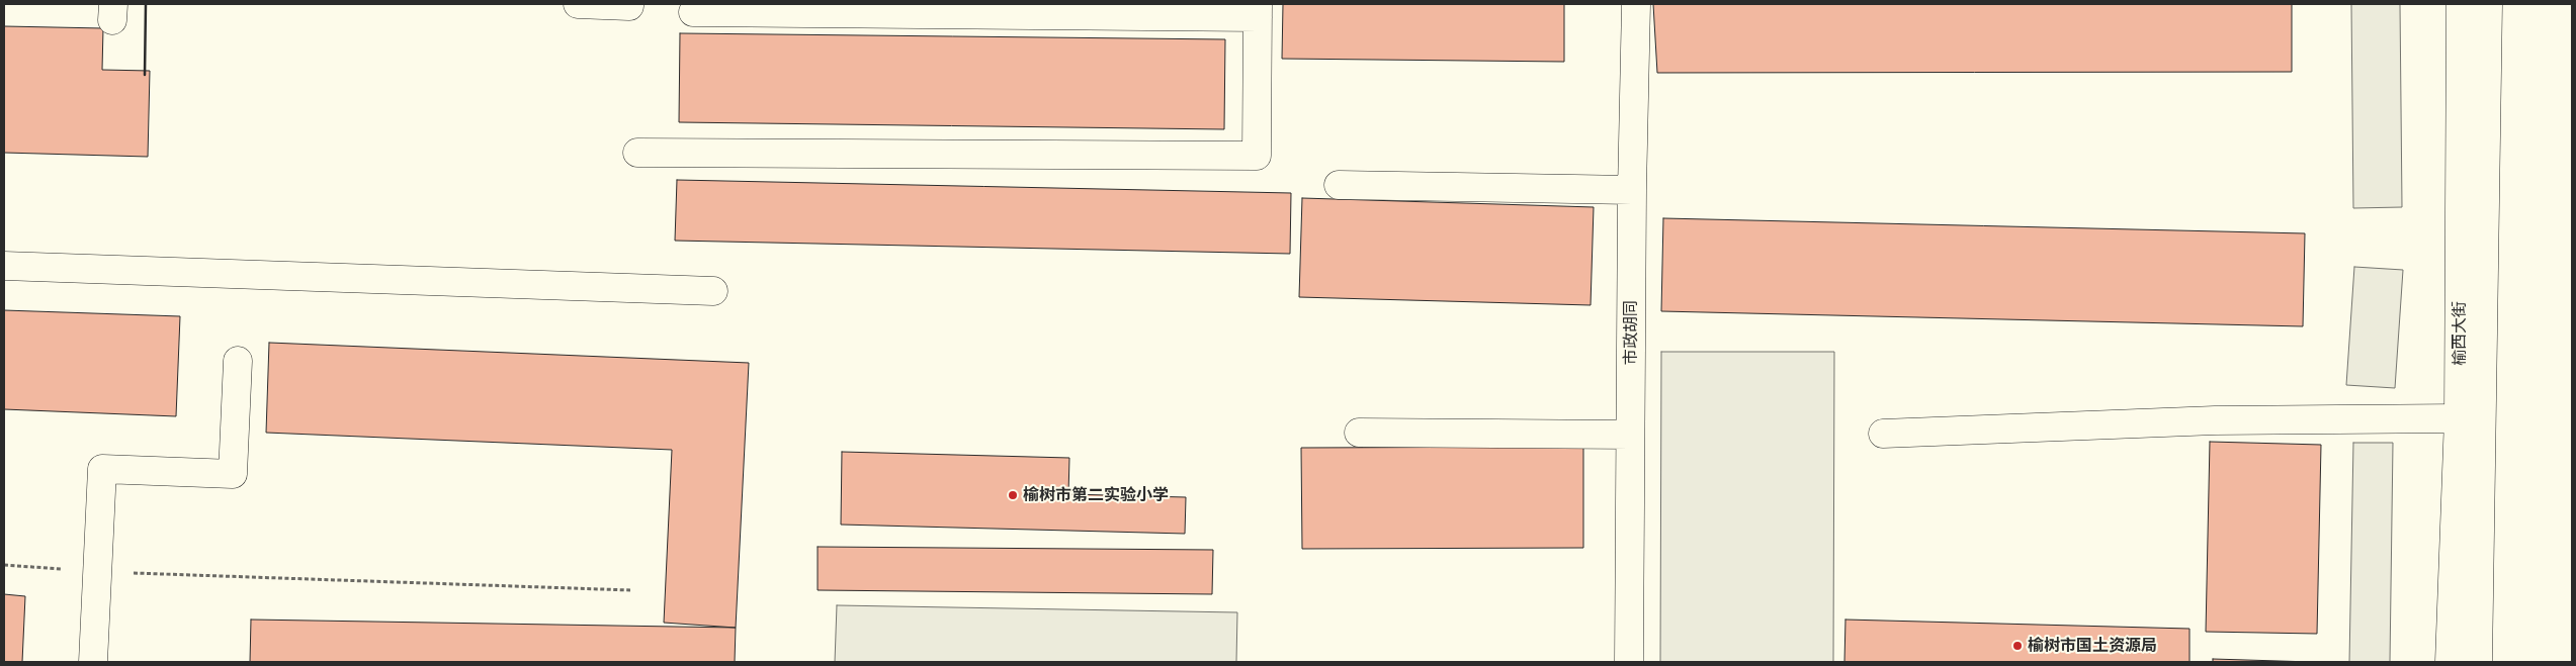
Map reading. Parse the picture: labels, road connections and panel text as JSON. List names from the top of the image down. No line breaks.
{"streets":{"street":["市政胡同","榆西大街"]},"places":["榆树市第二实验小学","榆树市国土资源局"]}
